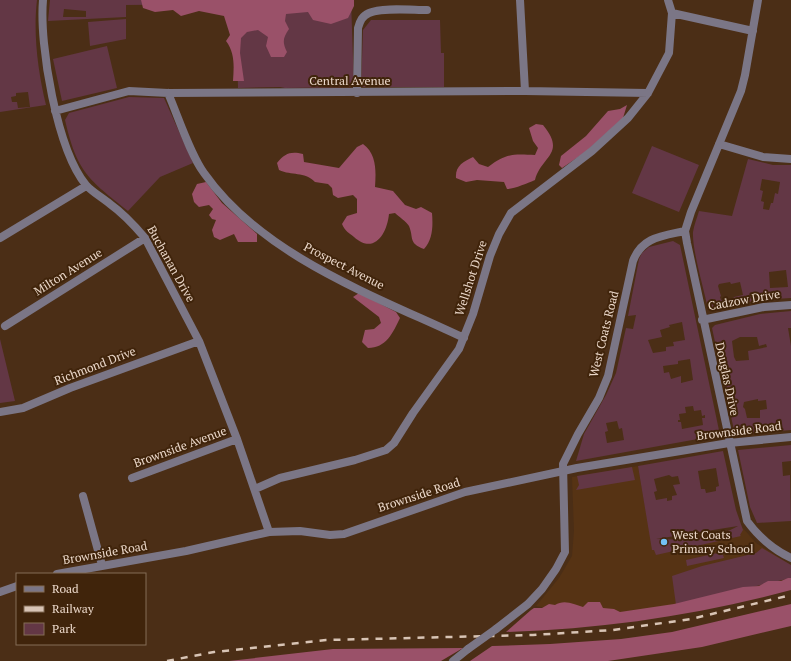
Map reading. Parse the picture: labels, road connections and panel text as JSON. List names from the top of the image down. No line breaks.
{"streets":{"street":["Central Avenue","Buchanan Drive","Prospect Avenue","Milton Avenue","Wellshot Drive","Cadzow Drive","West Coats Road","Richmond Drive","Douglas Drive","Brownside Road","Brownside Avenue"]},"crossings":[["Central Avenue","Buchanan Drive"],["Central Avenue","Prospect Avenue"],["Central Avenue","Wellshot Drive"],["Buchanan Drive","Milton Avenue"],["Buchanan Drive","Wellshot Drive"],["Buchanan Drive","Richmond Drive"],["Buchanan Drive","Brownside Road"],["Buchanan Drive","Brownside Avenue"],["Prospect Avenue","Wellshot Drive"],["Cadzow Drive","Douglas Drive"],["West Coats Road","Douglas Drive"],["West Coats Road","Brownside Road"],["Douglas Drive","Brownside Road"]],"places":["West Coats Primary School"],"legend":["Road","Railway","Park"]}
